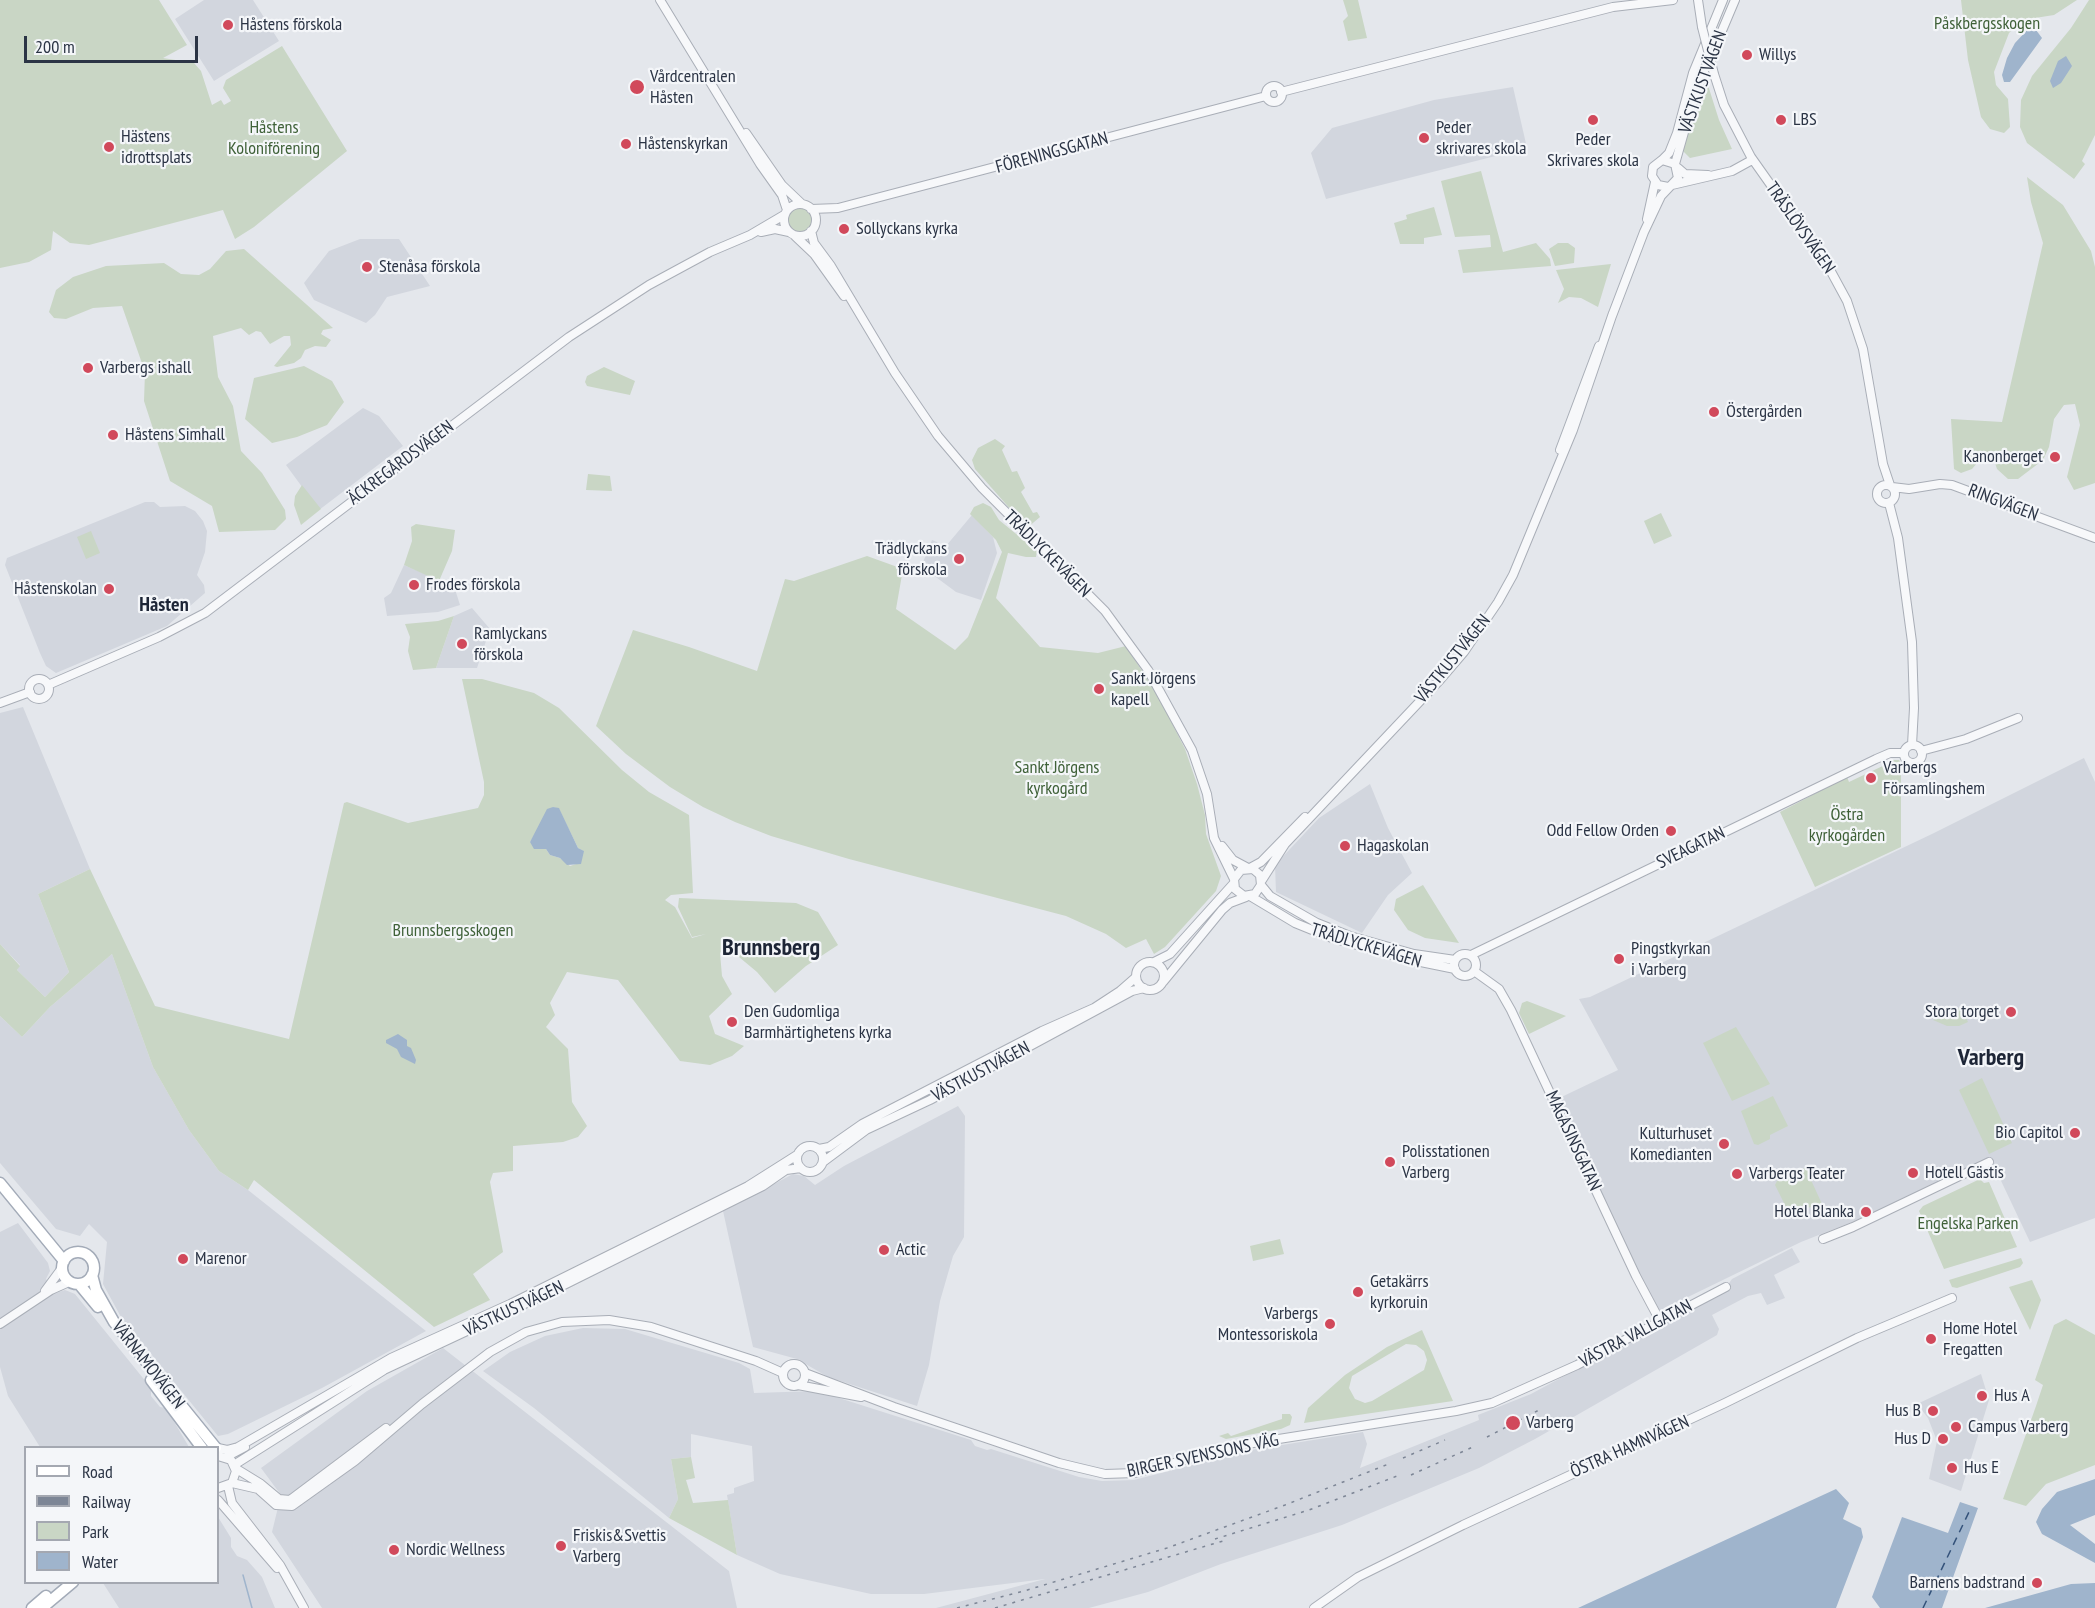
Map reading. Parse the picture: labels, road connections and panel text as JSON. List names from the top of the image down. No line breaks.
{"streets":{"main road":["VÄRNAMOVÄGEN"],"street":["VÄSTKUSTVÄGEN","FÖRENINGSGATAN","TRÄSLÖVSVÄGEN","ÄCKREGÅRDSVÄGEN","RINGVÄGEN","TRÄDLYCKEVÄGEN","SVEAGATAN","MAGASINSGATAN","VÄSTRA VALLGATAN","ÖSTRA HAMNVÄGEN","BIRGER SVENSSONS VÄG"]},"crossings":[["VÄSTKUSTVÄGEN","TRÄDLYCKEVÄGEN"],["VÄSTKUSTVÄGEN","BIRGER SVENSSONS VÄG"],["FÖRENINGSGATAN","ÄCKREGÅRDSVÄGEN"],["FÖRENINGSGATAN","TRÄDLYCKEVÄGEN"],["TRÄSLÖVSVÄGEN","RINGVÄGEN"],["ÄCKREGÅRDSVÄGEN","TRÄDLYCKEVÄGEN"],["TRÄDLYCKEVÄGEN","SVEAGATAN"],["TRÄDLYCKEVÄGEN","MAGASINSGATAN"],["MAGASINSGATAN","VÄSTRA VALLGATAN"],["VÄSTRA VALLGATAN","BIRGER SVENSSONS VÄG"]],"districts":["Håsten","Brunnsberg","Varberg"],"parks":["Påskbergsskogen","Håstens Koloniförening","Sankt Jörgens kyrkogård","Östra kyrkogården","Brunnsbergsskogen","Engelska Parken"],"places":["Håstens förskola","Willys","Vårdcentralen Håsten","Peder Skrivares skola","LBS","Peder skrivares skola","Håstenskyrkan","Hästens idrottsplats","Sollyckans kyrka","Stenåsa förskola","Varbergs ishall","Östergården","Håstens Simhall","Kanonberget","Trädlyckans förskola","Frodes förskola","Håstenskolan","Ramlyckans förskola","Sankt Jörgens kapell","Varbergs Församlingshem","Odd Fellow Orden","Hagaskolan","Pingstkyrkan i Varberg","Stora torget","Den Gudomliga Barmhärtighetens kyrka","Bio Capitol","Kulturhuset Komedianten","Polisstationen Varberg","Hotell Gästis","Varbergs Teater","Hotel Blanka","Actic","Marenor","Getakärrs kyrkoruin","Varbergs Montessoriskola","Home Hotel Fregatten","Hus A","Hus B","Varberg","Campus Varberg","Hus D","Hus E","Friskis&Svettis Varberg","Nordic Wellness","Barnens badstrand"],"legend":["Road","Railway","Park","Water"],"scale_bar":"200 m"}
